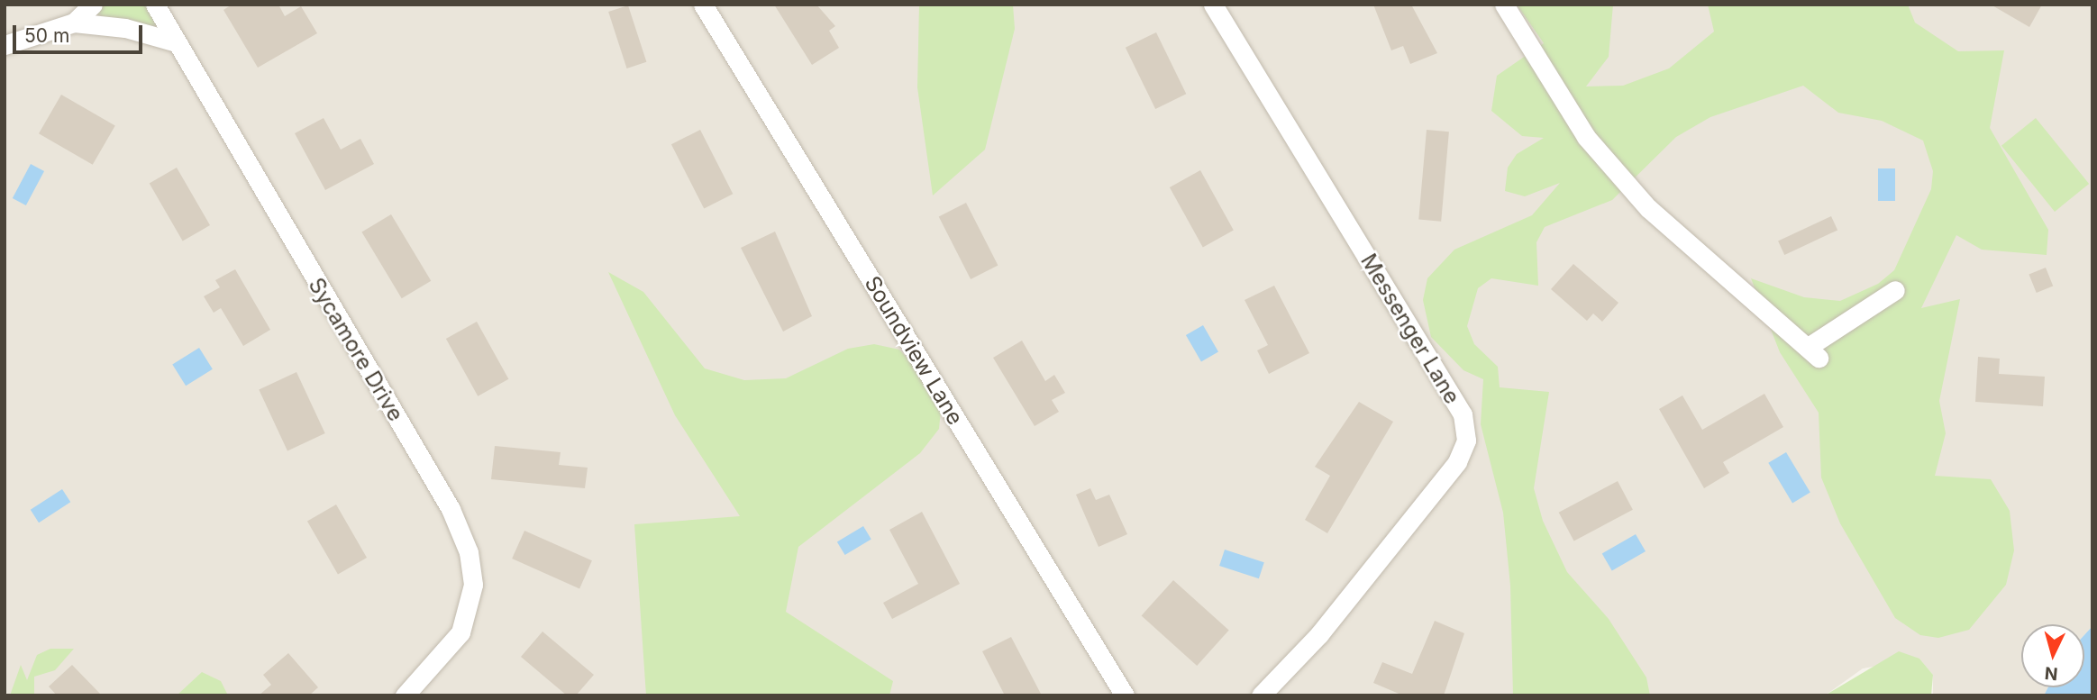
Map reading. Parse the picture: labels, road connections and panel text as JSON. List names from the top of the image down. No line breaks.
{"streets":{"street":["Messenger Lane","Sycamore Drive","Soundview Lane"]},"scale_bar":"50 m","north":"bottom"}
